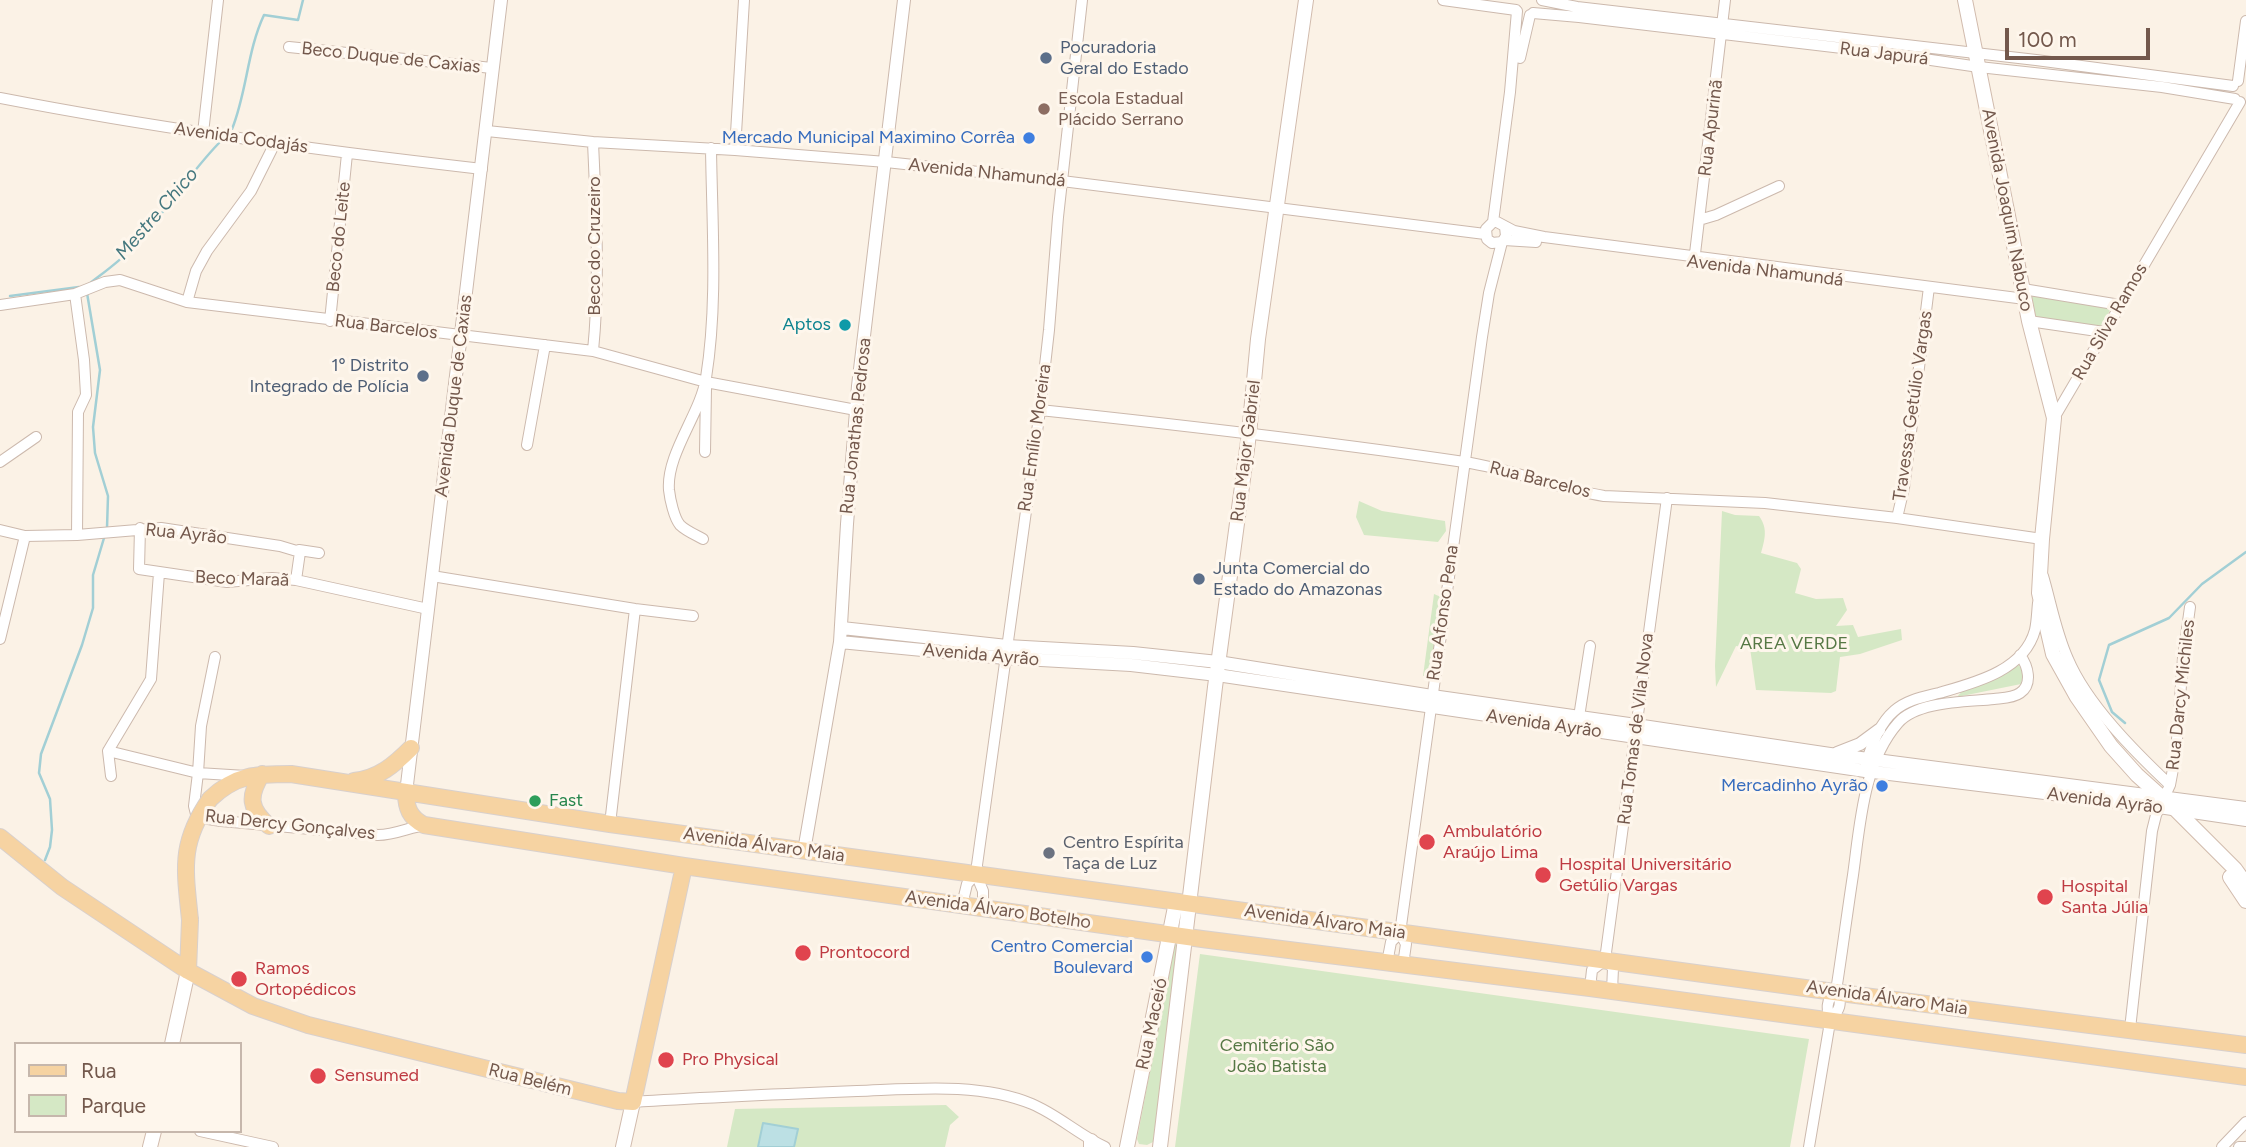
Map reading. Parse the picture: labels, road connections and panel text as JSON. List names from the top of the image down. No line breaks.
{"streets":{"main road":["Avenida Joaquim Nabuco","Rua Silva Ramos","Rua Major Gabriel","Avenida Álvaro Maia","Avenida Álvaro Botelho","Rua Maceió","Rua Belém"],"street":["Rua Japurá","Beco Duque de Caxias","Rua Apurinã","Avenida Codajás","Avenida Nhamundá","Beco do Leite","Beco do Cruzeiro","Rua Barcelos","Avenida Duque de Caxias","Travessa Getúlio Vargas","Rua Jonathas Pedrosa","Rua Emílio Moreira","Rua Ayrão","Beco Maraã","Rua Afonso Pena","Avenida Ayrão","Rua Darcy Michiles","Rua Tomas de Vila Nova","Rua Dercy Gonçalves"]},"crossings":[["Rua Japurá","Rua Apurinã"],["Rua Japurá","Avenida Joaquim Nabuco"],["Rua Japurá","Rua Silva Ramos"],["Beco Duque de Caxias","Avenida Duque de Caxias"],["Rua Apurinã","Avenida Nhamundá"],["Avenida Codajás","Beco do Leite"],["Avenida Codajás","Avenida Duque de Caxias"],["Avenida Nhamundá","Avenida Joaquim Nabuco"],["Avenida Nhamundá","Beco do Cruzeiro"],["Avenida Nhamundá","Rua Silva Ramos"],["Avenida Nhamundá","Avenida Duque de Caxias"],["Avenida Nhamundá","Travessa Getúlio Vargas"],["Avenida Nhamundá","Rua Jonathas Pedrosa"],["Avenida Nhamundá","Rua Emílio Moreira"],["Avenida Nhamundá","Rua Major Gabriel"],["Avenida Nhamundá","Rua Afonso Pena"],["Avenida Joaquim Nabuco","Rua Silva Ramos"],["Beco do Leite","Rua Barcelos"],["Beco do Cruzeiro","Rua Barcelos"],["Rua Silva Ramos","Rua Barcelos"],["Rua Silva Ramos","Avenida Ayrão"],["Rua Silva Ramos","Rua Darcy Michiles"],["Rua Barcelos","Avenida Duque de Caxias"],["Rua Barcelos","Travessa Getúlio Vargas"],["Rua Barcelos","Rua Jonathas Pedrosa"],["Rua Barcelos","Rua Emílio Moreira"],["Rua Barcelos","Rua Major Gabriel"],["Rua Barcelos","Rua Afonso Pena"],["Rua Barcelos","Rua Tomas de Vila Nova"],["Avenida Duque de Caxias","Beco Maraã"],["Avenida Duque de Caxias","Avenida Álvaro Maia"],["Rua Jonathas Pedrosa","Avenida Ayrão"],["Rua Jonathas Pedrosa","Avenida Álvaro Maia"],["Rua Emílio Moreira","Avenida Ayrão"],["Rua Emílio Moreira","Avenida Álvaro Maia"],["Rua Emílio Moreira","Avenida Álvaro Botelho"],["Rua Major Gabriel","Avenida Ayrão"],["Rua Major Gabriel","Avenida Álvaro Maia"],["Rua Major Gabriel","Rua Maceió"],["Rua Ayrão","Beco Maraã"],["Rua Afonso Pena","Avenida Ayrão"],["Rua Afonso Pena","Avenida Álvaro Maia"],["Rua Afonso Pena","Avenida Álvaro Botelho"],["Avenida Ayrão","Rua Darcy Michiles"],["Avenida Ayrão","Rua Tomas de Vila Nova"],["Rua Darcy Michiles","Avenida Álvaro Maia"],["Rua Tomas de Vila Nova","Avenida Álvaro Maia"],["Rua Tomas de Vila Nova","Avenida Álvaro Botelho"],["Rua Dercy Gonçalves","Avenida Álvaro Botelho"],["Avenida Álvaro Maia","Avenida Álvaro Botelho"],["Avenida Álvaro Maia","Rua Maceió"],["Avenida Álvaro Botelho","Rua Maceió"]],"water":["Mestre Chico"],"parks":["AREA VERDE","Cemitério São João Batista"],"places":["Pocuradoria Geral do Estado","Escola Estadual Plácido Serrano","Mercado Municipal Maximino Corrêa","Aptos","1º Distrito Integrado de Polícia","Junta Comercial do Estado do Amazonas","Mercadinho Ayrão","Fast","Ambulatório Araújo Lima","Centro Espírita Taça de Luz","Hospital Universitário Getúlio Vargas","Hospital Santa Júlia","Prontocord","Centro Comercial Boulevard","Ramos Ortopédicos","Pro Physical","Sensumed"],"legend":["Rua","Parque"],"scale_bar":"100 m"}
